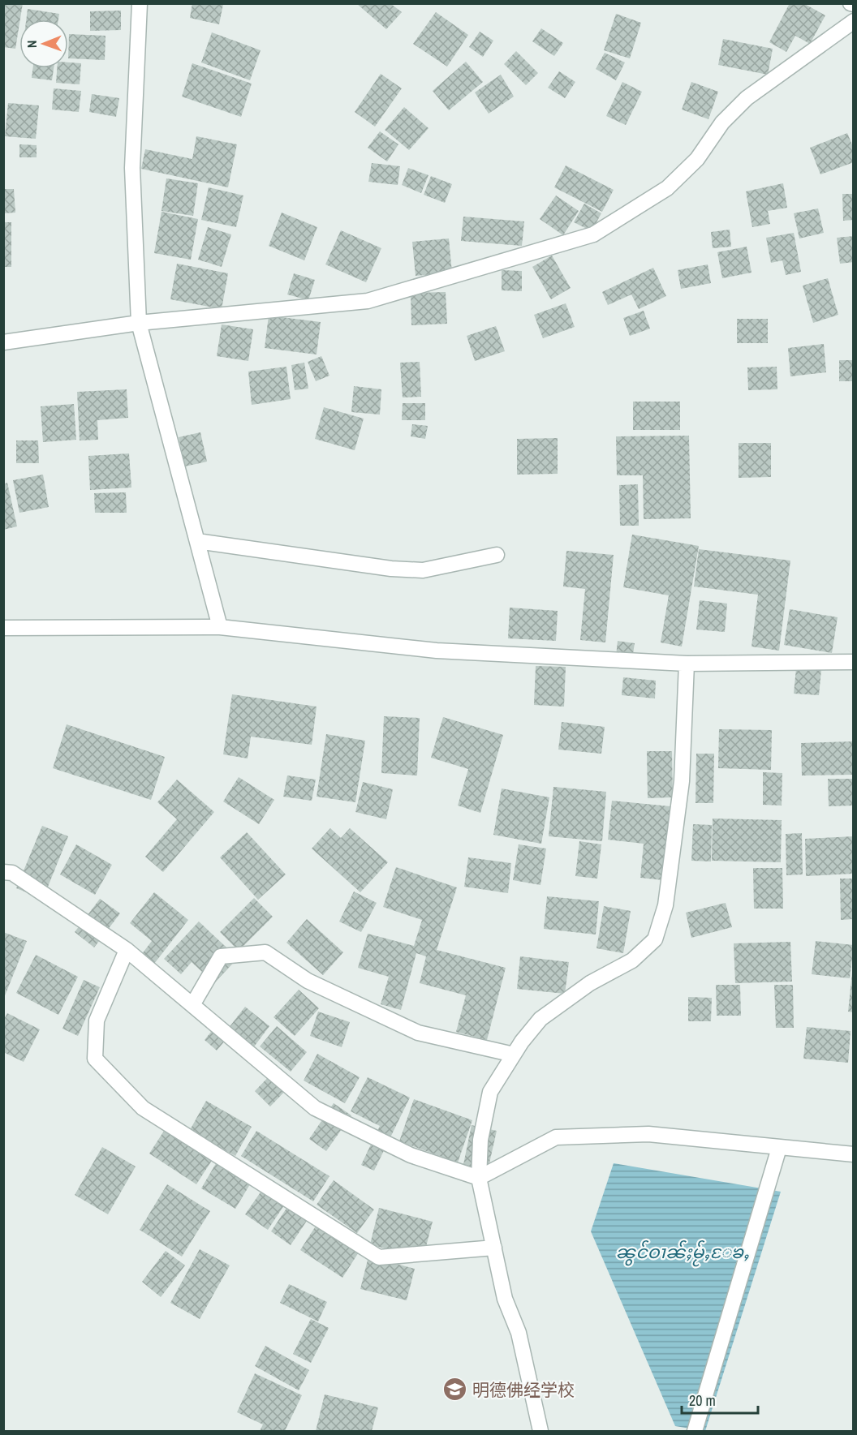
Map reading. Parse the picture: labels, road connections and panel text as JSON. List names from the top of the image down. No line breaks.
{"water":["ၼွင်ဝၢၼ်ႈမႂ်ႇႄၶႇ"],"places":{"school or university":["明德佛经学校"]},"scale_bar":"20 m","north":"left"}
